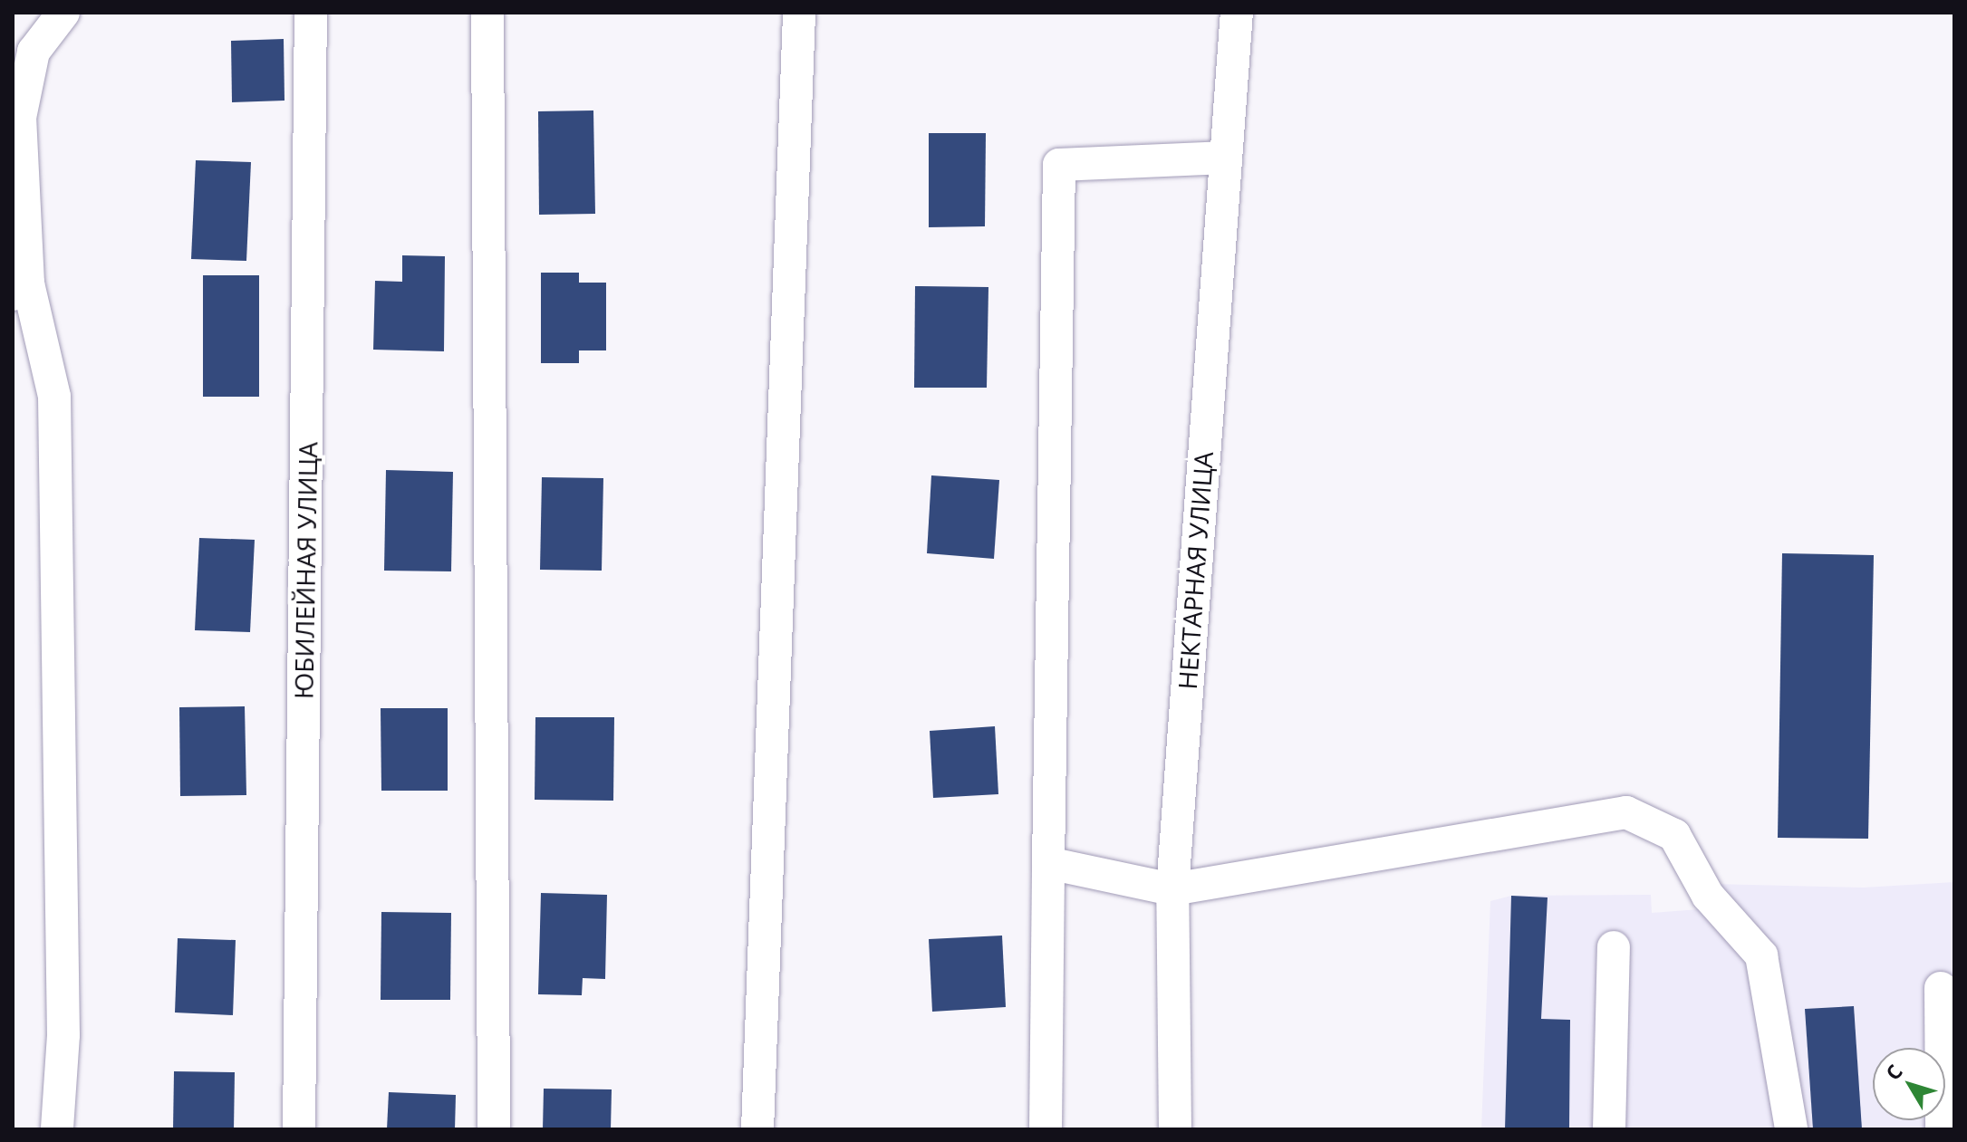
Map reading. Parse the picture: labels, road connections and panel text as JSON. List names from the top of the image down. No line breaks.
{"streets":{"street":["ЮБИЛЕЙНАЯ УЛИЦА","НЕКТАРНАЯ УЛИЦА"]},"north":"top left"}
